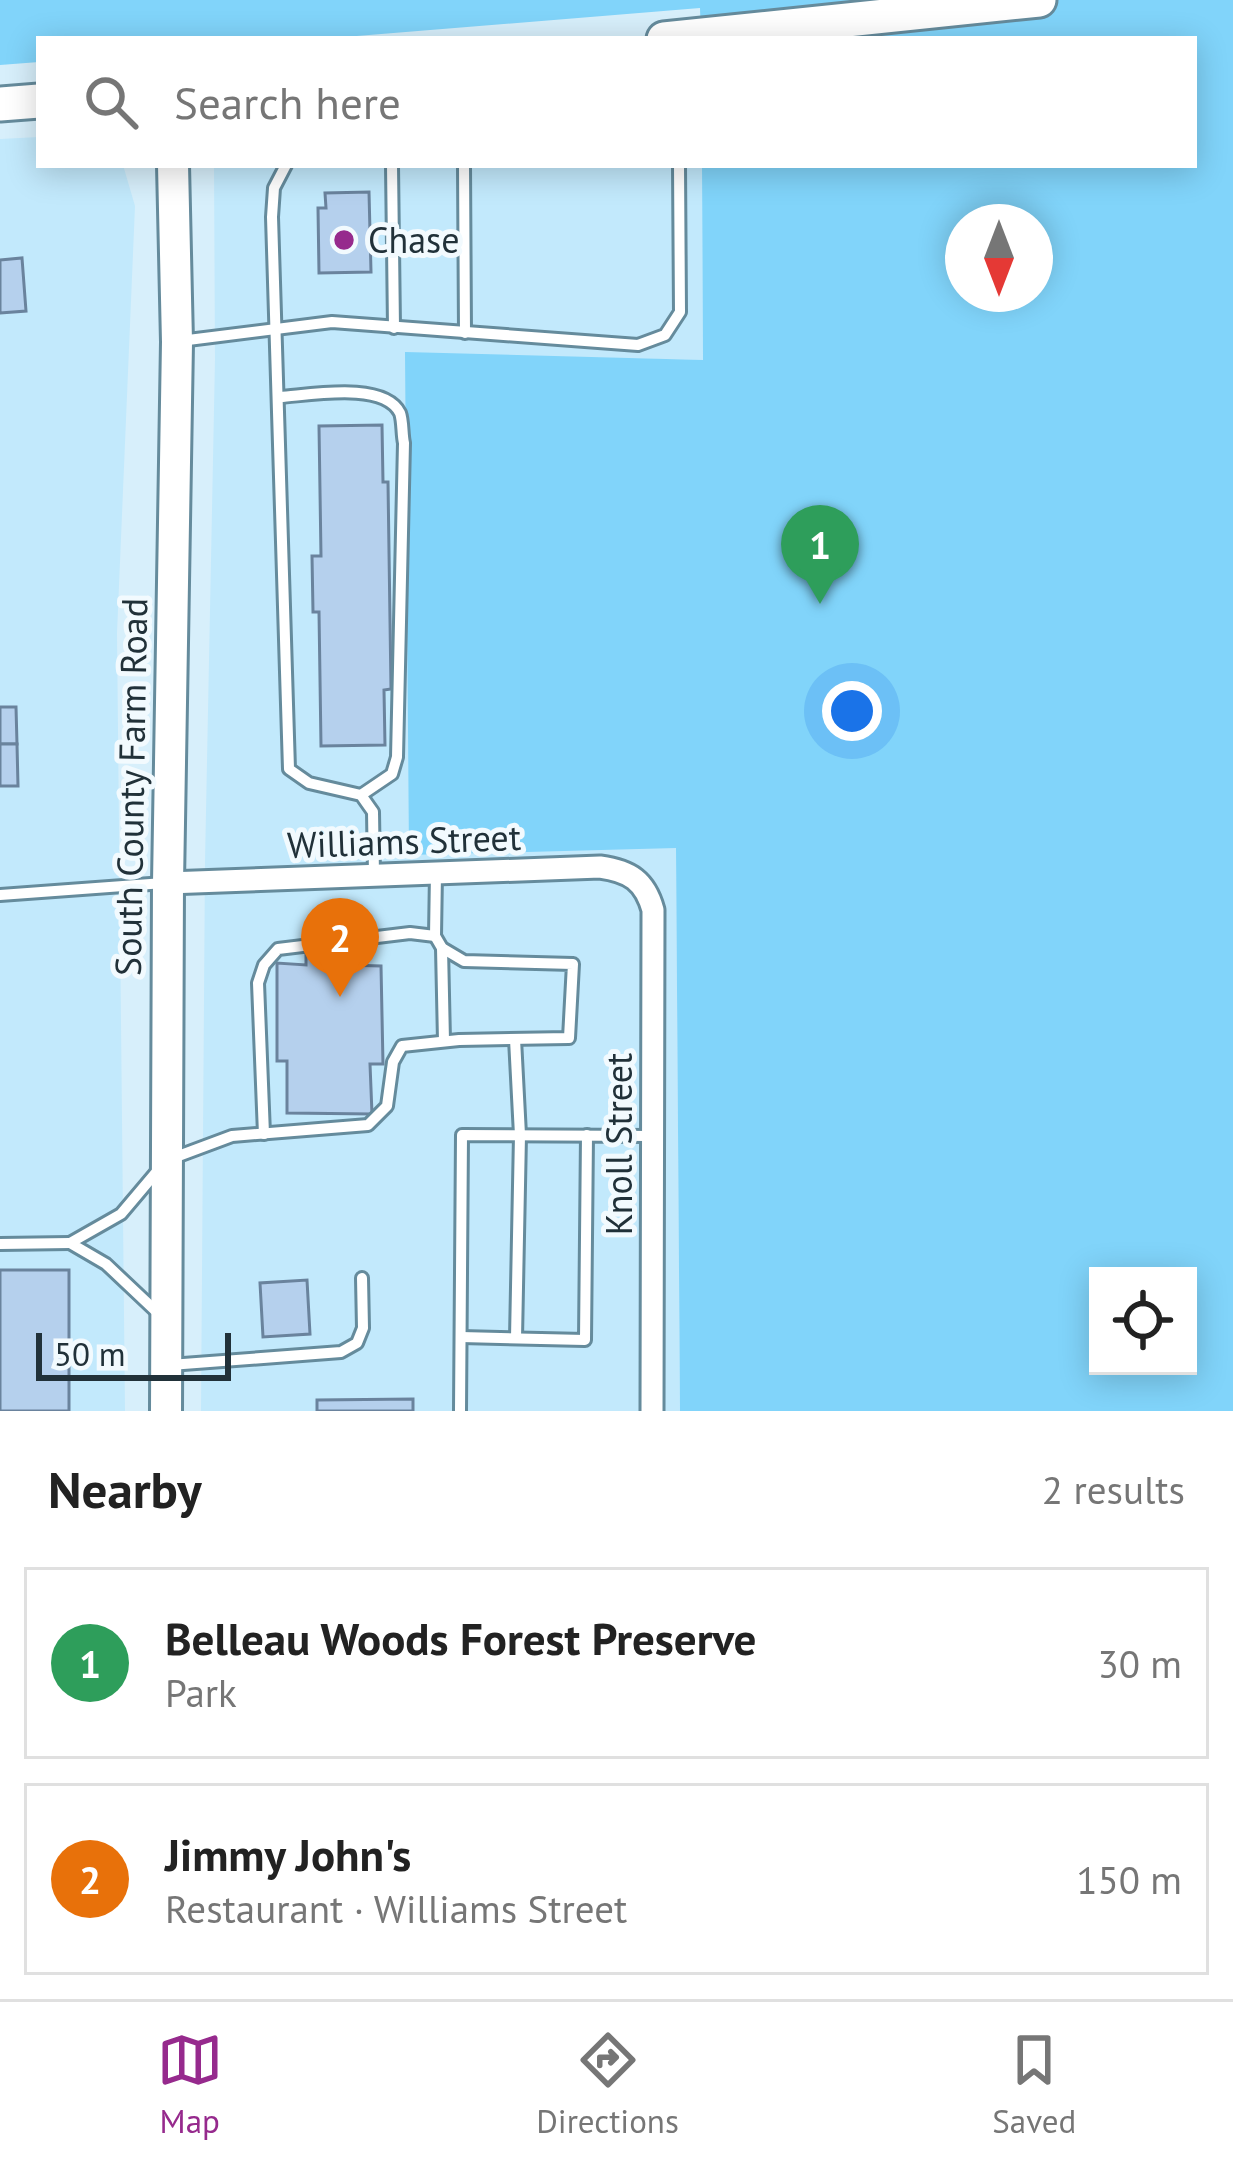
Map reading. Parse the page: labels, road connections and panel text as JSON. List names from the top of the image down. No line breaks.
{"streets":{"main road":["South County Farm Road"],"street":["Williams Street","Knoll Street"]},"crossings":[["South County Farm Road","Williams Street"],["Williams Street","Knoll Street"]],"places":["Chase"],"scale_bar":"50 m","north":"bottom","page":{"search":"Search here","pins":["1","2"],"scale":"50 m","heading":["Nearby","2 results"],"list":[{"mark":"1","name":"Belleau Woods Forest Preserve","note":"Park","value":"30 m"},{"mark":"2","name":"Jimmy John's","note":"Restaurant · Williams Street","value":"150 m"}],"nav":["Map","Directions","Saved"]}}
